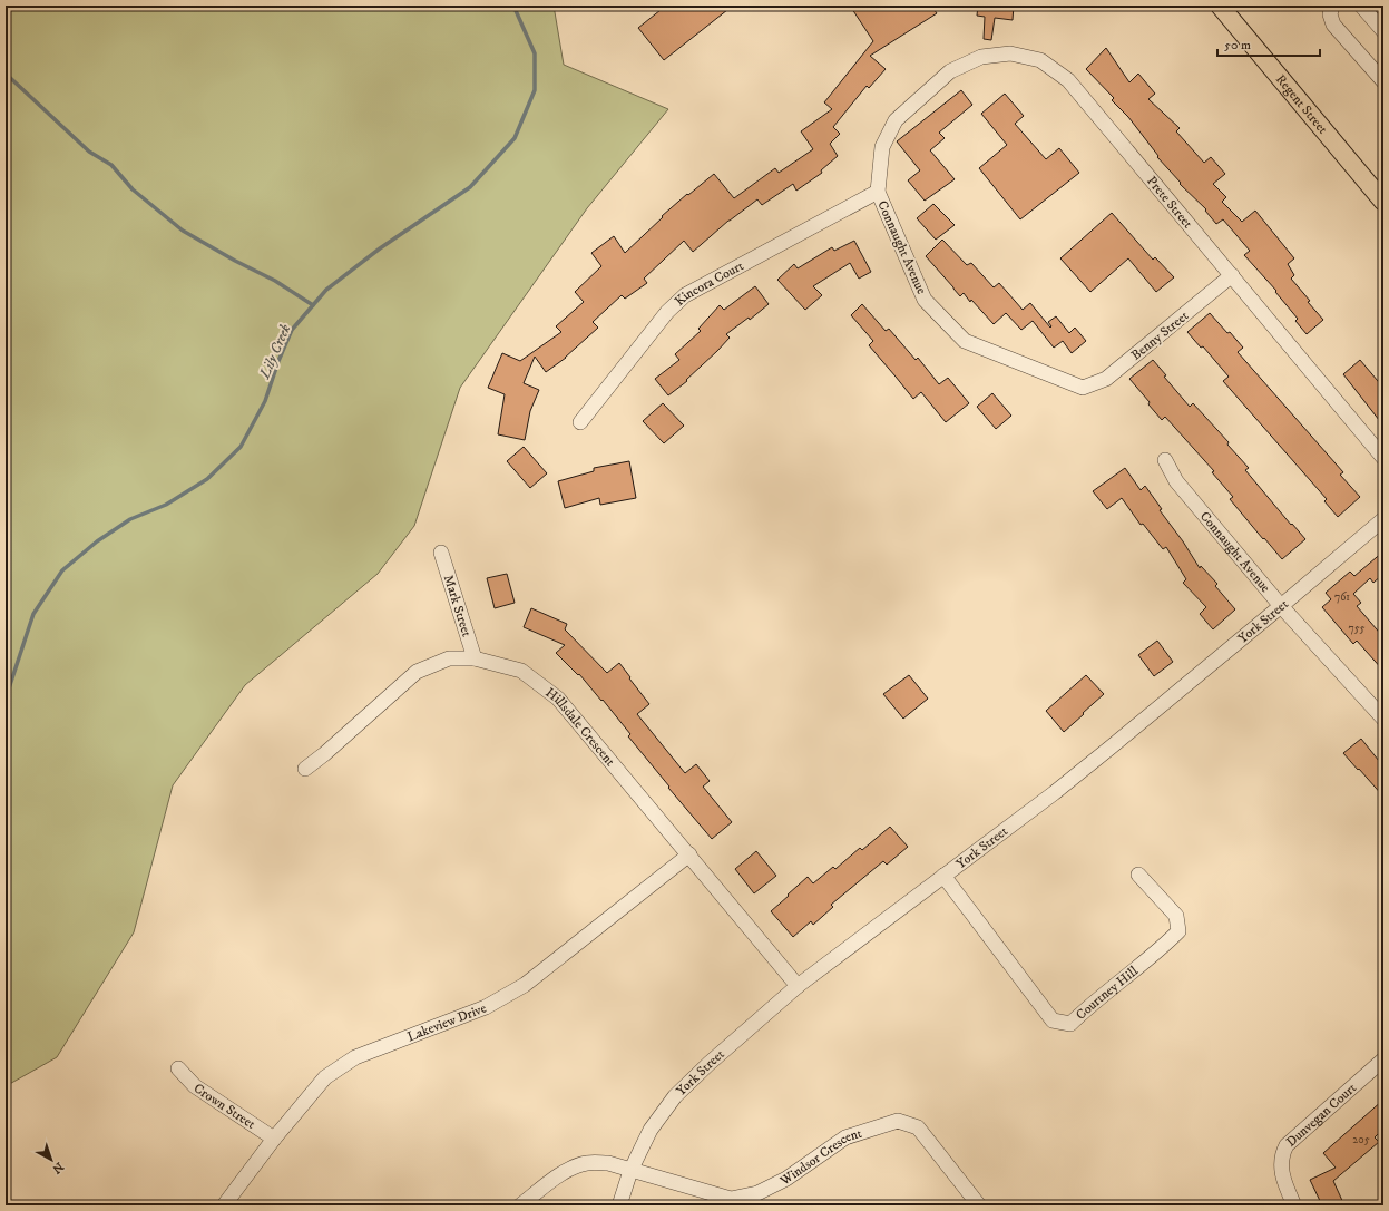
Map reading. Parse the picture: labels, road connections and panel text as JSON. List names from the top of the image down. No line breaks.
{"streets":{"main road":["Regent Street"],"street":["Prete Street","Connaught Avenue","Kincora Court","Benny Street","Mark Street","York Street","Hillsdale Crescent","Courtney Hill","Lakeview Drive","Crown Street","Dunvegan Court","Windsor Crescent"]},"crossings":[["Prete Street","Connaught Avenue"],["Prete Street","Benny Street"],["Connaught Avenue","Kincora Court"],["Connaught Avenue","Benny Street"],["Connaught Avenue","York Street"],["Mark Street","Hillsdale Crescent"],["York Street","Hillsdale Crescent"],["York Street","Courtney Hill"],["York Street","Windsor Crescent"],["Hillsdale Crescent","Lakeview Drive"],["Lakeview Drive","Crown Street"]],"water":["Lily Creek"],"house_numbers":["761","755","205"],"scale_bar":"50 m","north":"bottom right"}
